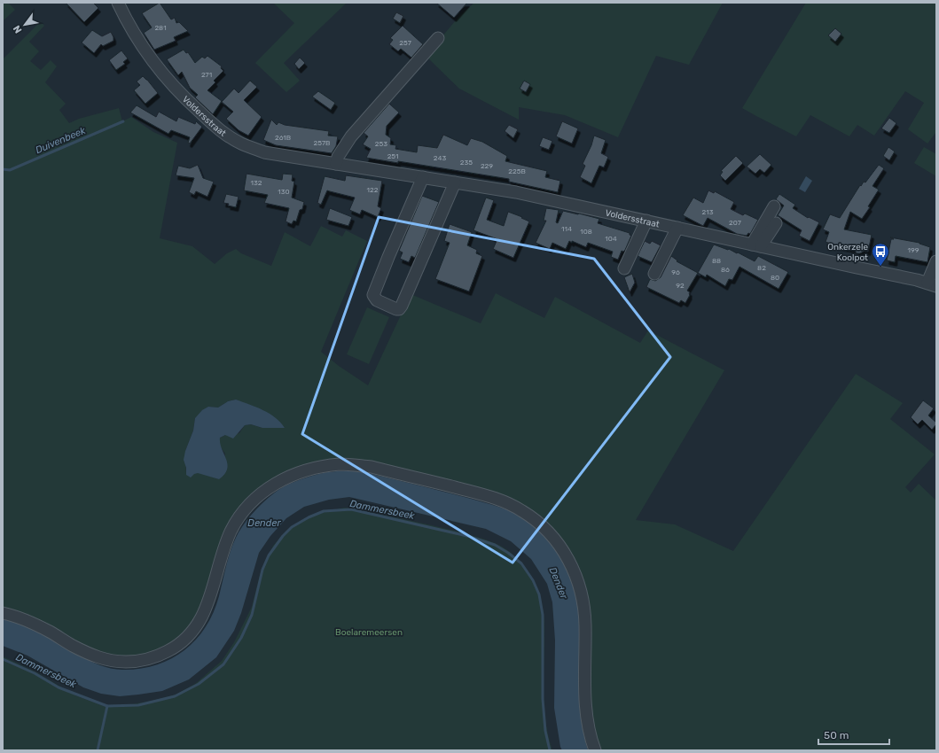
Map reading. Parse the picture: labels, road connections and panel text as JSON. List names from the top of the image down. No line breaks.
{"streets":{"street":["Voldersstraat"]},"water":["Duivenbeek","Dammersbeek","Dender"],"parks":["Boelaremeersen"],"places":{"bus stop":["Onkerzele Koolpot"]},"house_numbers":["281","257","271","261B","257B","253","251","243","235","229","225B","132","122","130","213","207","114","108","104","199","88","82","86","96","80","92"],"scale_bar":"50 m","north":"bottom left"}
